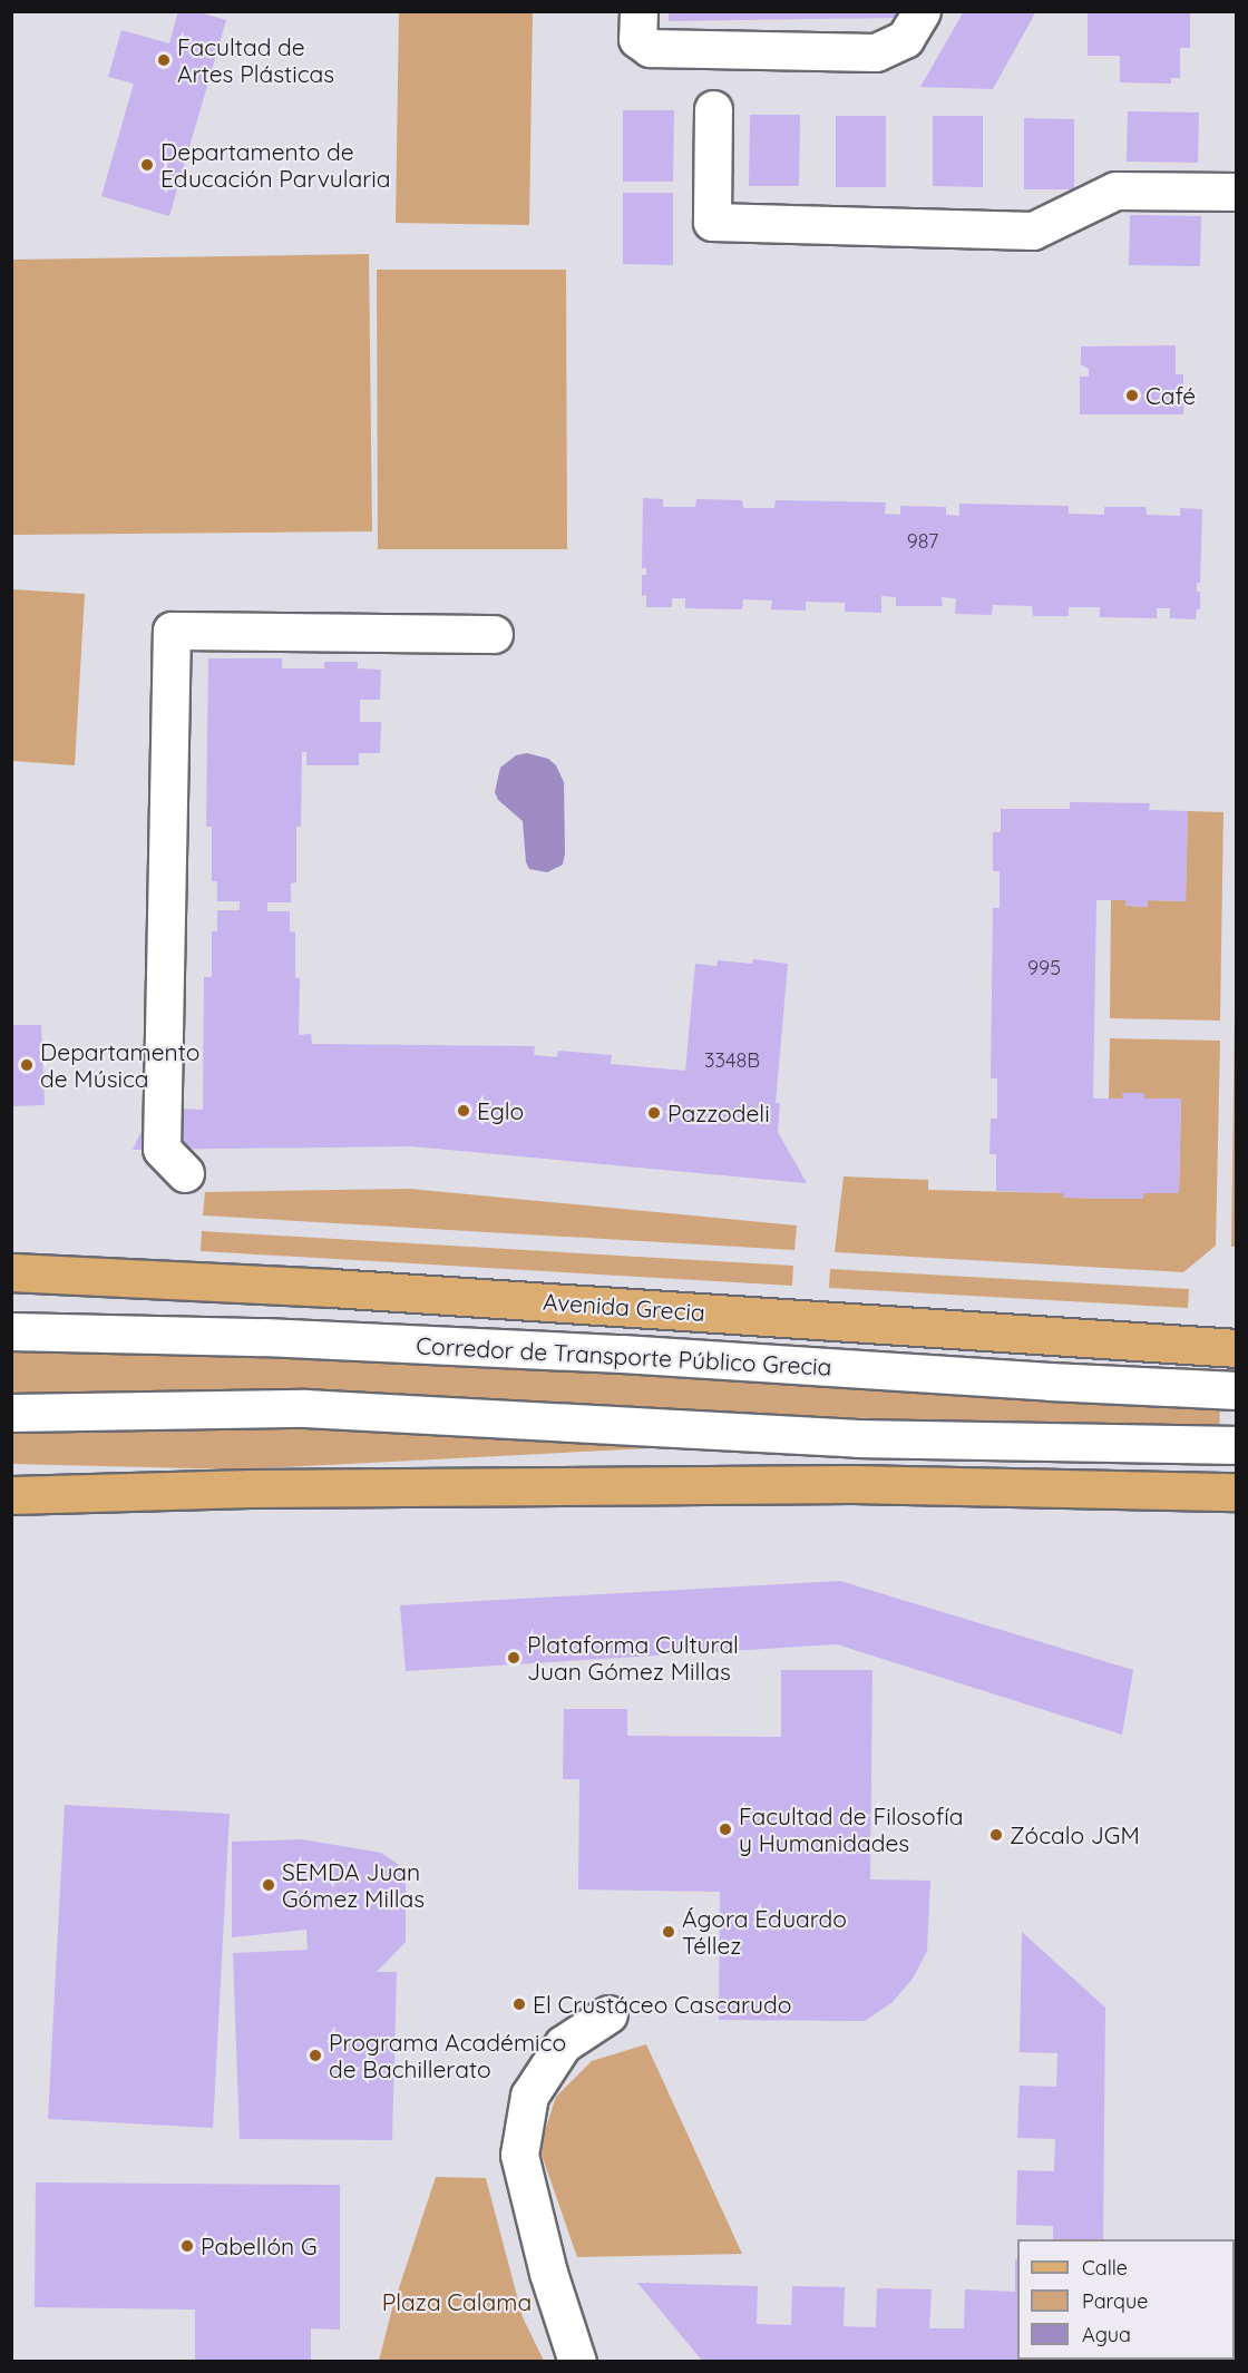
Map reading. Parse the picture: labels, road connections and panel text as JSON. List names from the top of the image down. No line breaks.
{"streets":{"main road":["Avenida Grecia"],"street":["Corredor de Transporte Público Grecia"]},"parks":["Plaza Calama"],"places":["Facultad de Artes Plásticas","Departamento de Educación Parvularia","Café","Departamento de Música","Eglo","Pazzodeli","Plataforma Cultural Juan Gómez Millas","Facultad de Filosofía y Humanidades","Zócalo JGM","SEMDA Juan Gómez Millas","Ágora Eduardo Téllez","El Crustáceo Cascarudo","Programa Académico de Bachillerato","Pabellón G"],"house_numbers":["987","995","3348B"],"legend":["Calle","Parque","Agua"]}
